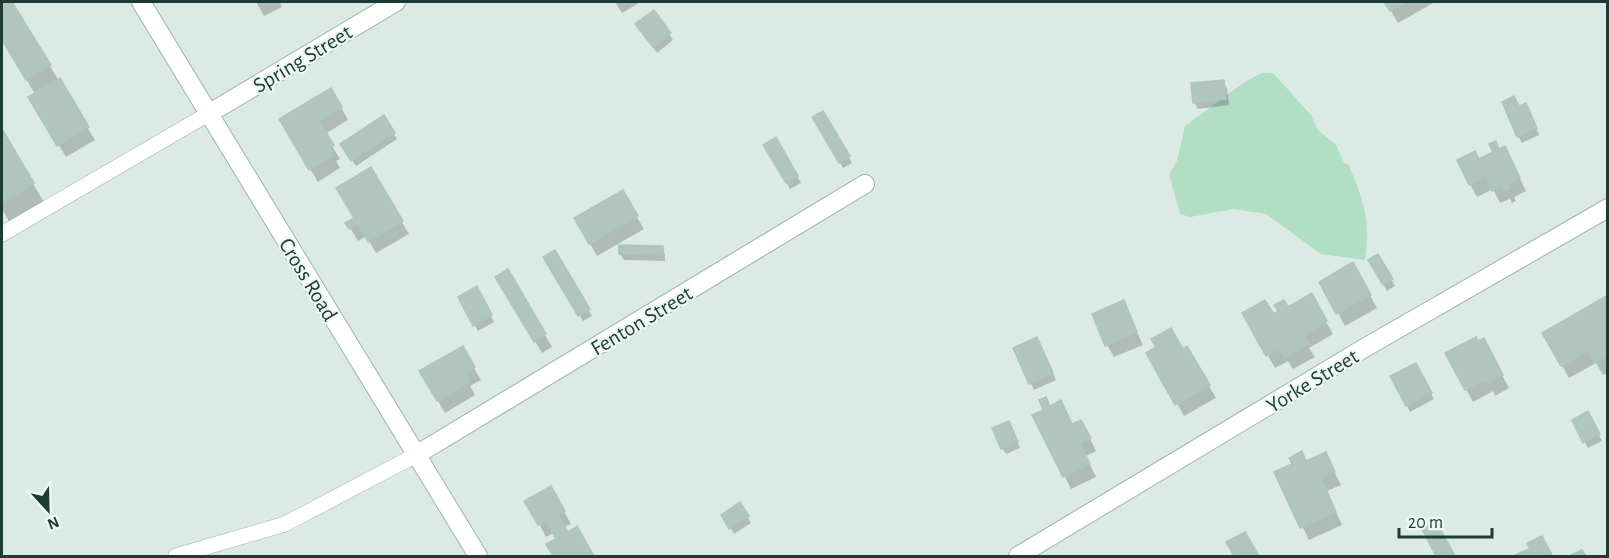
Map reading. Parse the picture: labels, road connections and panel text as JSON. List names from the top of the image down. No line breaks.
{"streets":{"street":["Spring Street","Cross Road","Fenton Street","Yorke Street"]},"crossings":[["Spring Street","Cross Road"],["Cross Road","Fenton Street"]],"scale_bar":"20 m","north":"bottom"}
